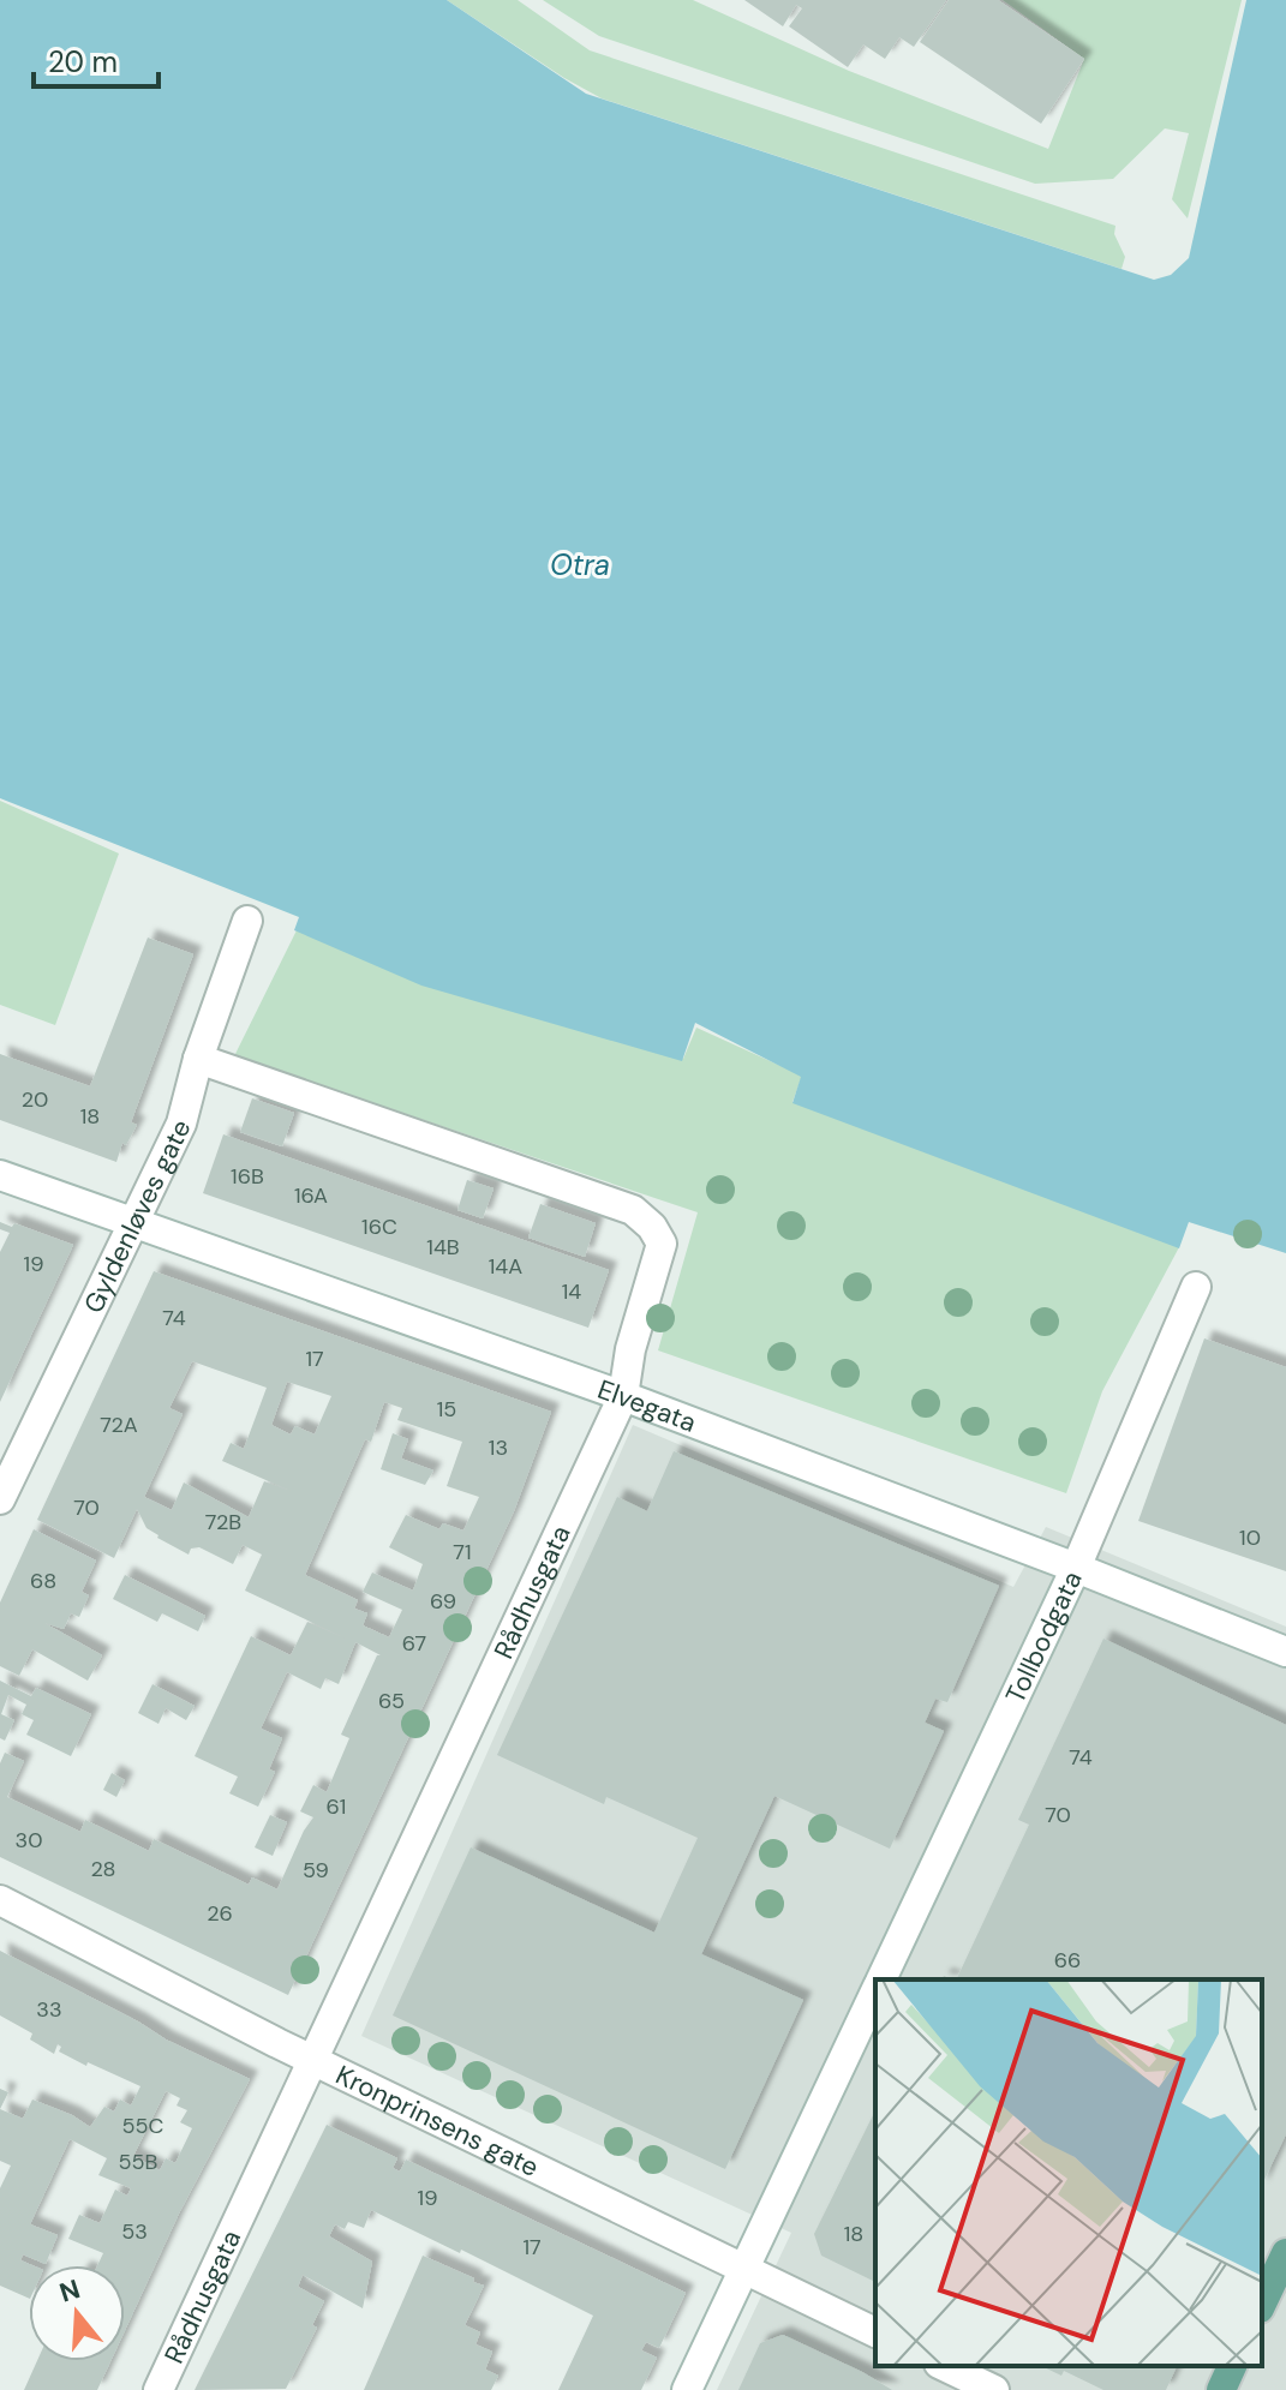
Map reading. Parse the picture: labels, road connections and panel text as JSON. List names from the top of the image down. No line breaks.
{"streets":{"street":["Gyldenløves gate","Elvegata","Rådhusgata","Tollbodgata","Kronprinsens gate"]},"crossings":[["Gyldenløves gate","Elvegata"],["Gyldenløves gate","Rådhusgata"],["Elvegata","Rådhusgata"],["Elvegata","Tollbodgata"],["Rådhusgata","Kronprinsens gate"],["Tollbodgata","Kronprinsens gate"]],"water":["Otra"],"house_numbers":["20","18","16B","16A","16C","14B","19","14A","14","74","17","15","72A","13","70","72B","10","71","68","69","67","65","74","61","70","30","28","59","26","66","33","55C","55B","19","53","18","17"],"scale_bar":"20 m","north":"top"}
